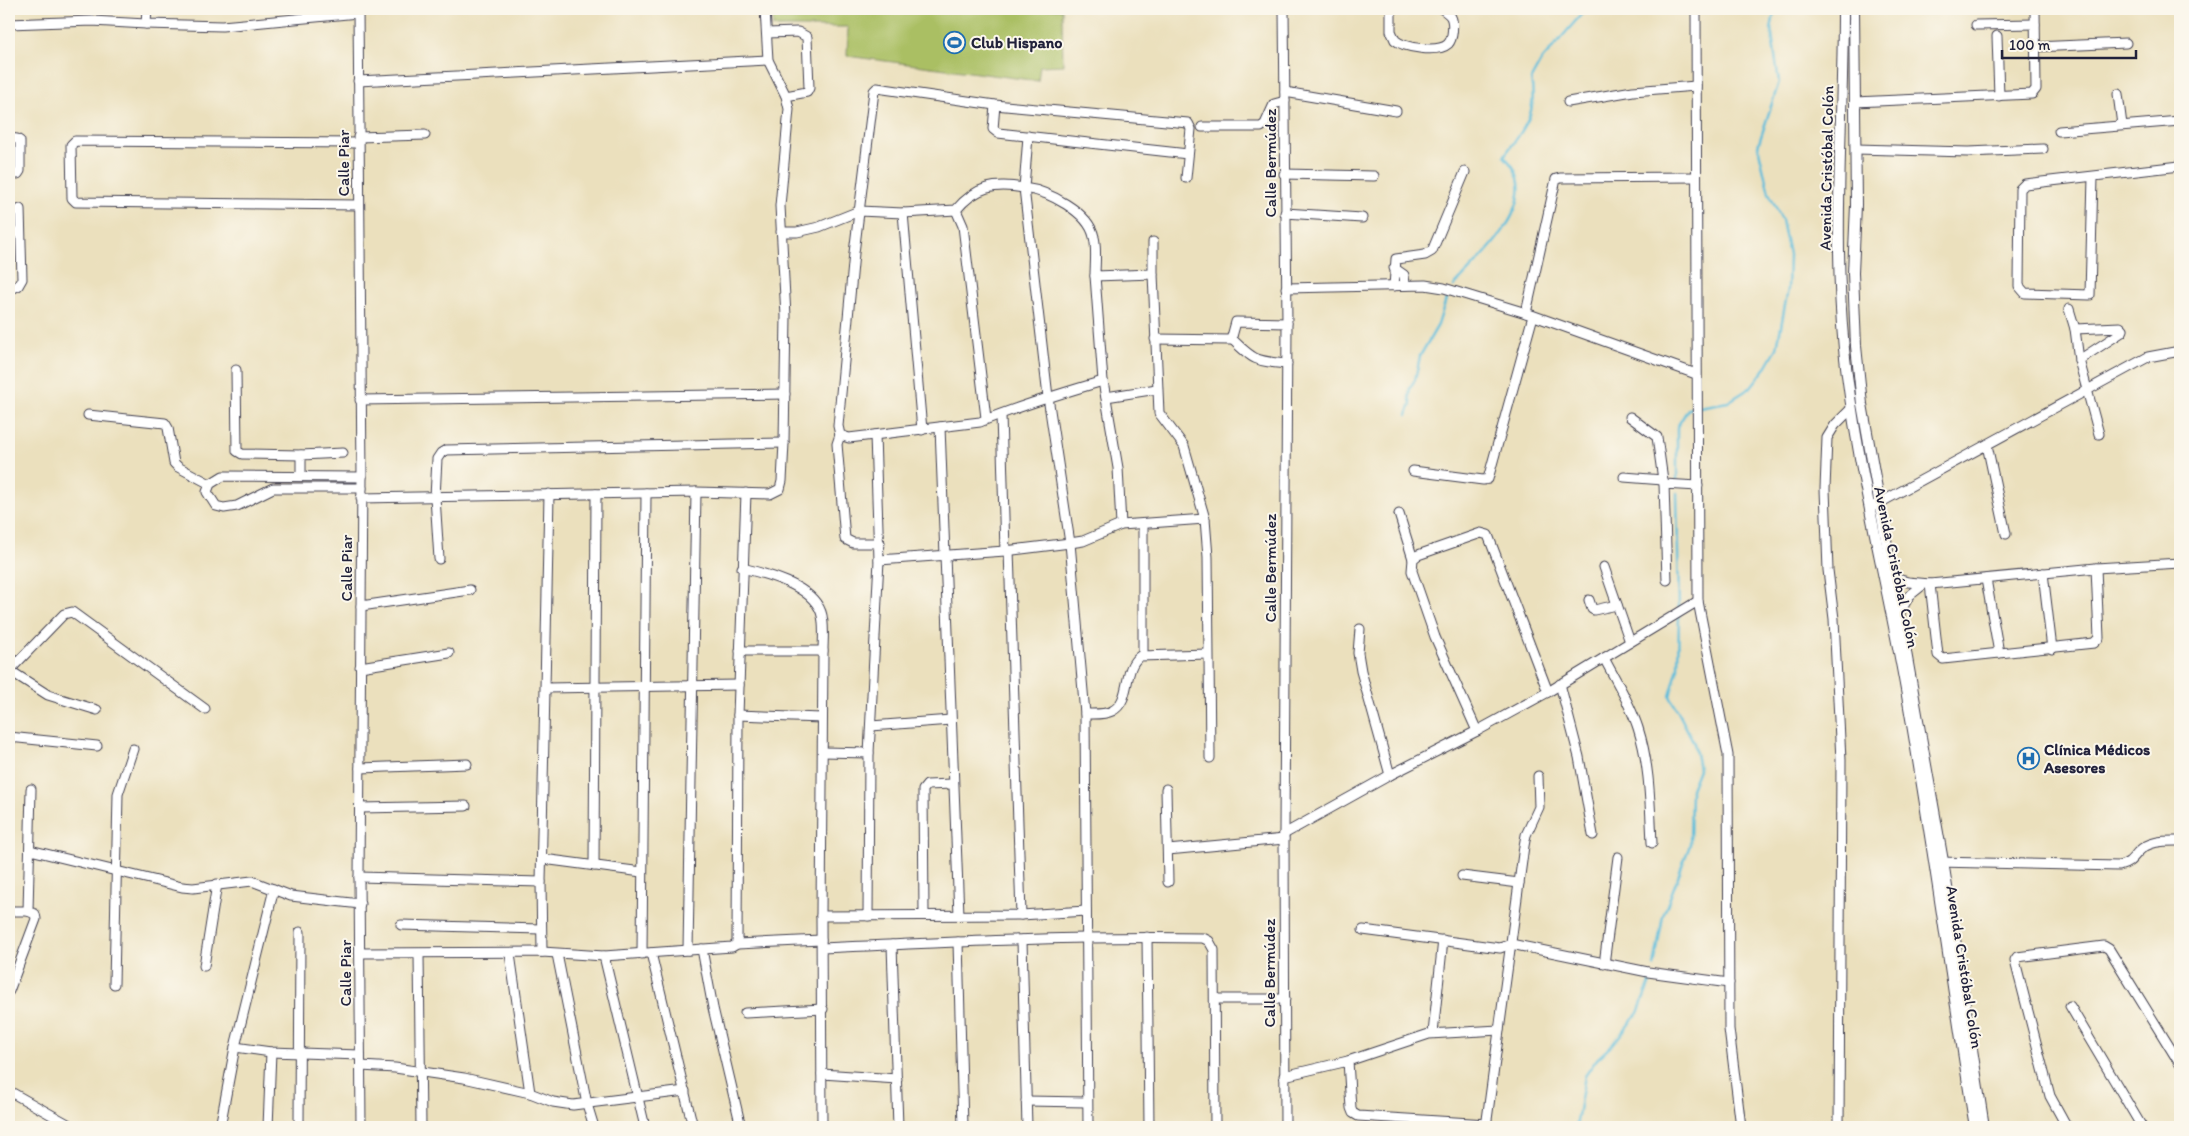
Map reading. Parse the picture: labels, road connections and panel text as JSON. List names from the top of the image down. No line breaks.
{"streets":{"street":["Calle Piar","Calle Bermúdez","Avenida Cristóbal Colón"]},"places":{"sports":["Club Hispano"],"hospital":["Clínica Médicos Asesores"]},"scale_bar":"100 m"}
